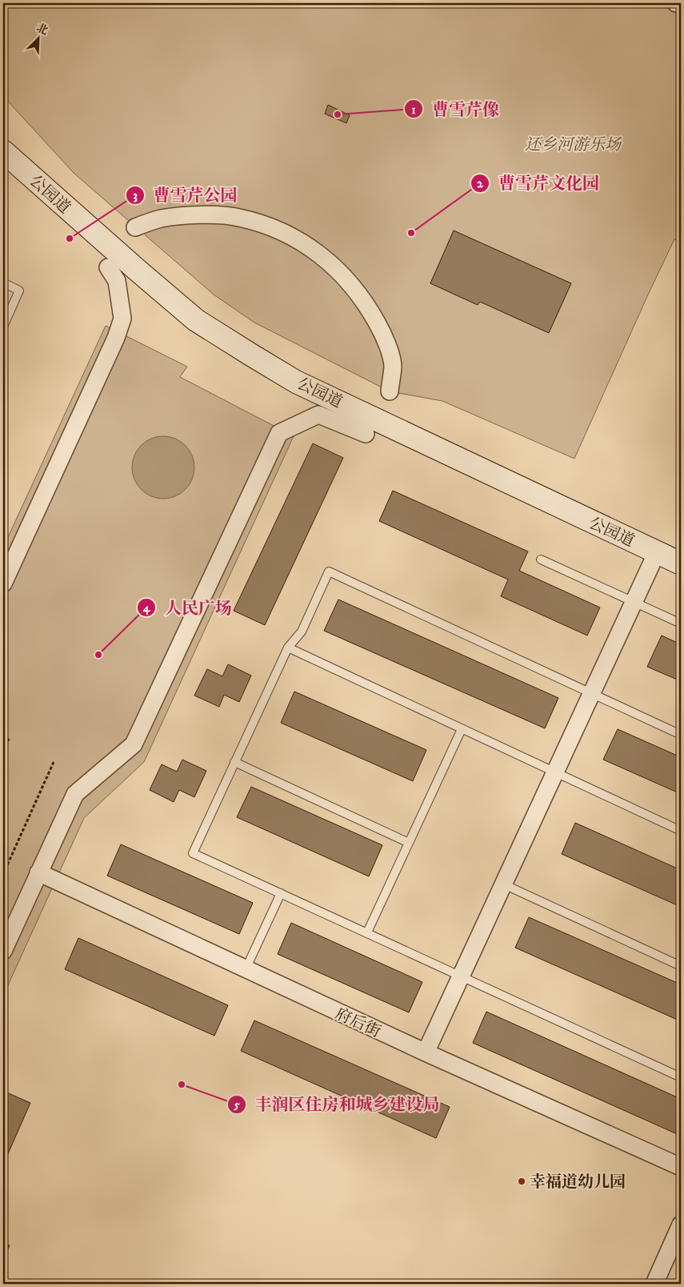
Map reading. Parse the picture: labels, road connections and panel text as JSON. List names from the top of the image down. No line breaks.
{"streets":{"main road":["公园道"],"street":["府后街"]},"parks":["还乡河游乐场"],"places":["曹雪芹像","曹雪芹文化园","曹雪芹公园","人民广场","丰润区住房和城乡建设局","幸福道幼儿园"],"north":"top right"}
